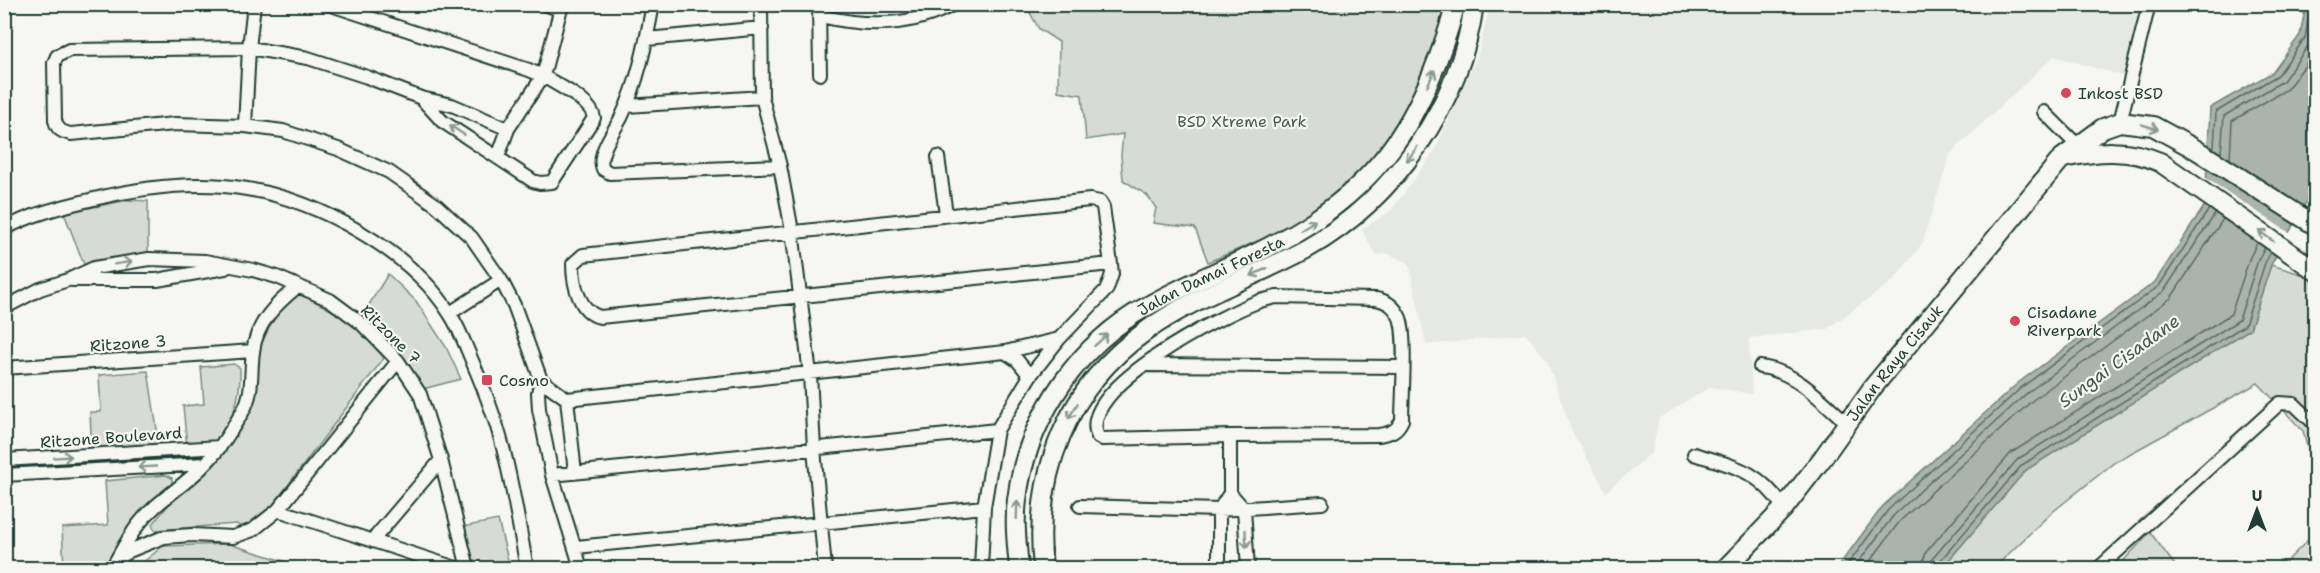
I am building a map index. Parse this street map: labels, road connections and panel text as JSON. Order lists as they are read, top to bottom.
{
  "streets": {
    "main road": ["Jalan Damai Foresta", "Jalan Raya Cisauk"],
    "street": ["Ritzone 7", "Ritzone 3", "Ritzone Boulevard"]
  },
  "water": ["Sungai Cisadane"],
  "parks": ["BSD Xtreme Park"],
  "places": {
    "other": ["Inkost BSD", "Cisadane Riverpark"],
    "transit": ["Cosmo"]
  },
  "north": "top"
}
